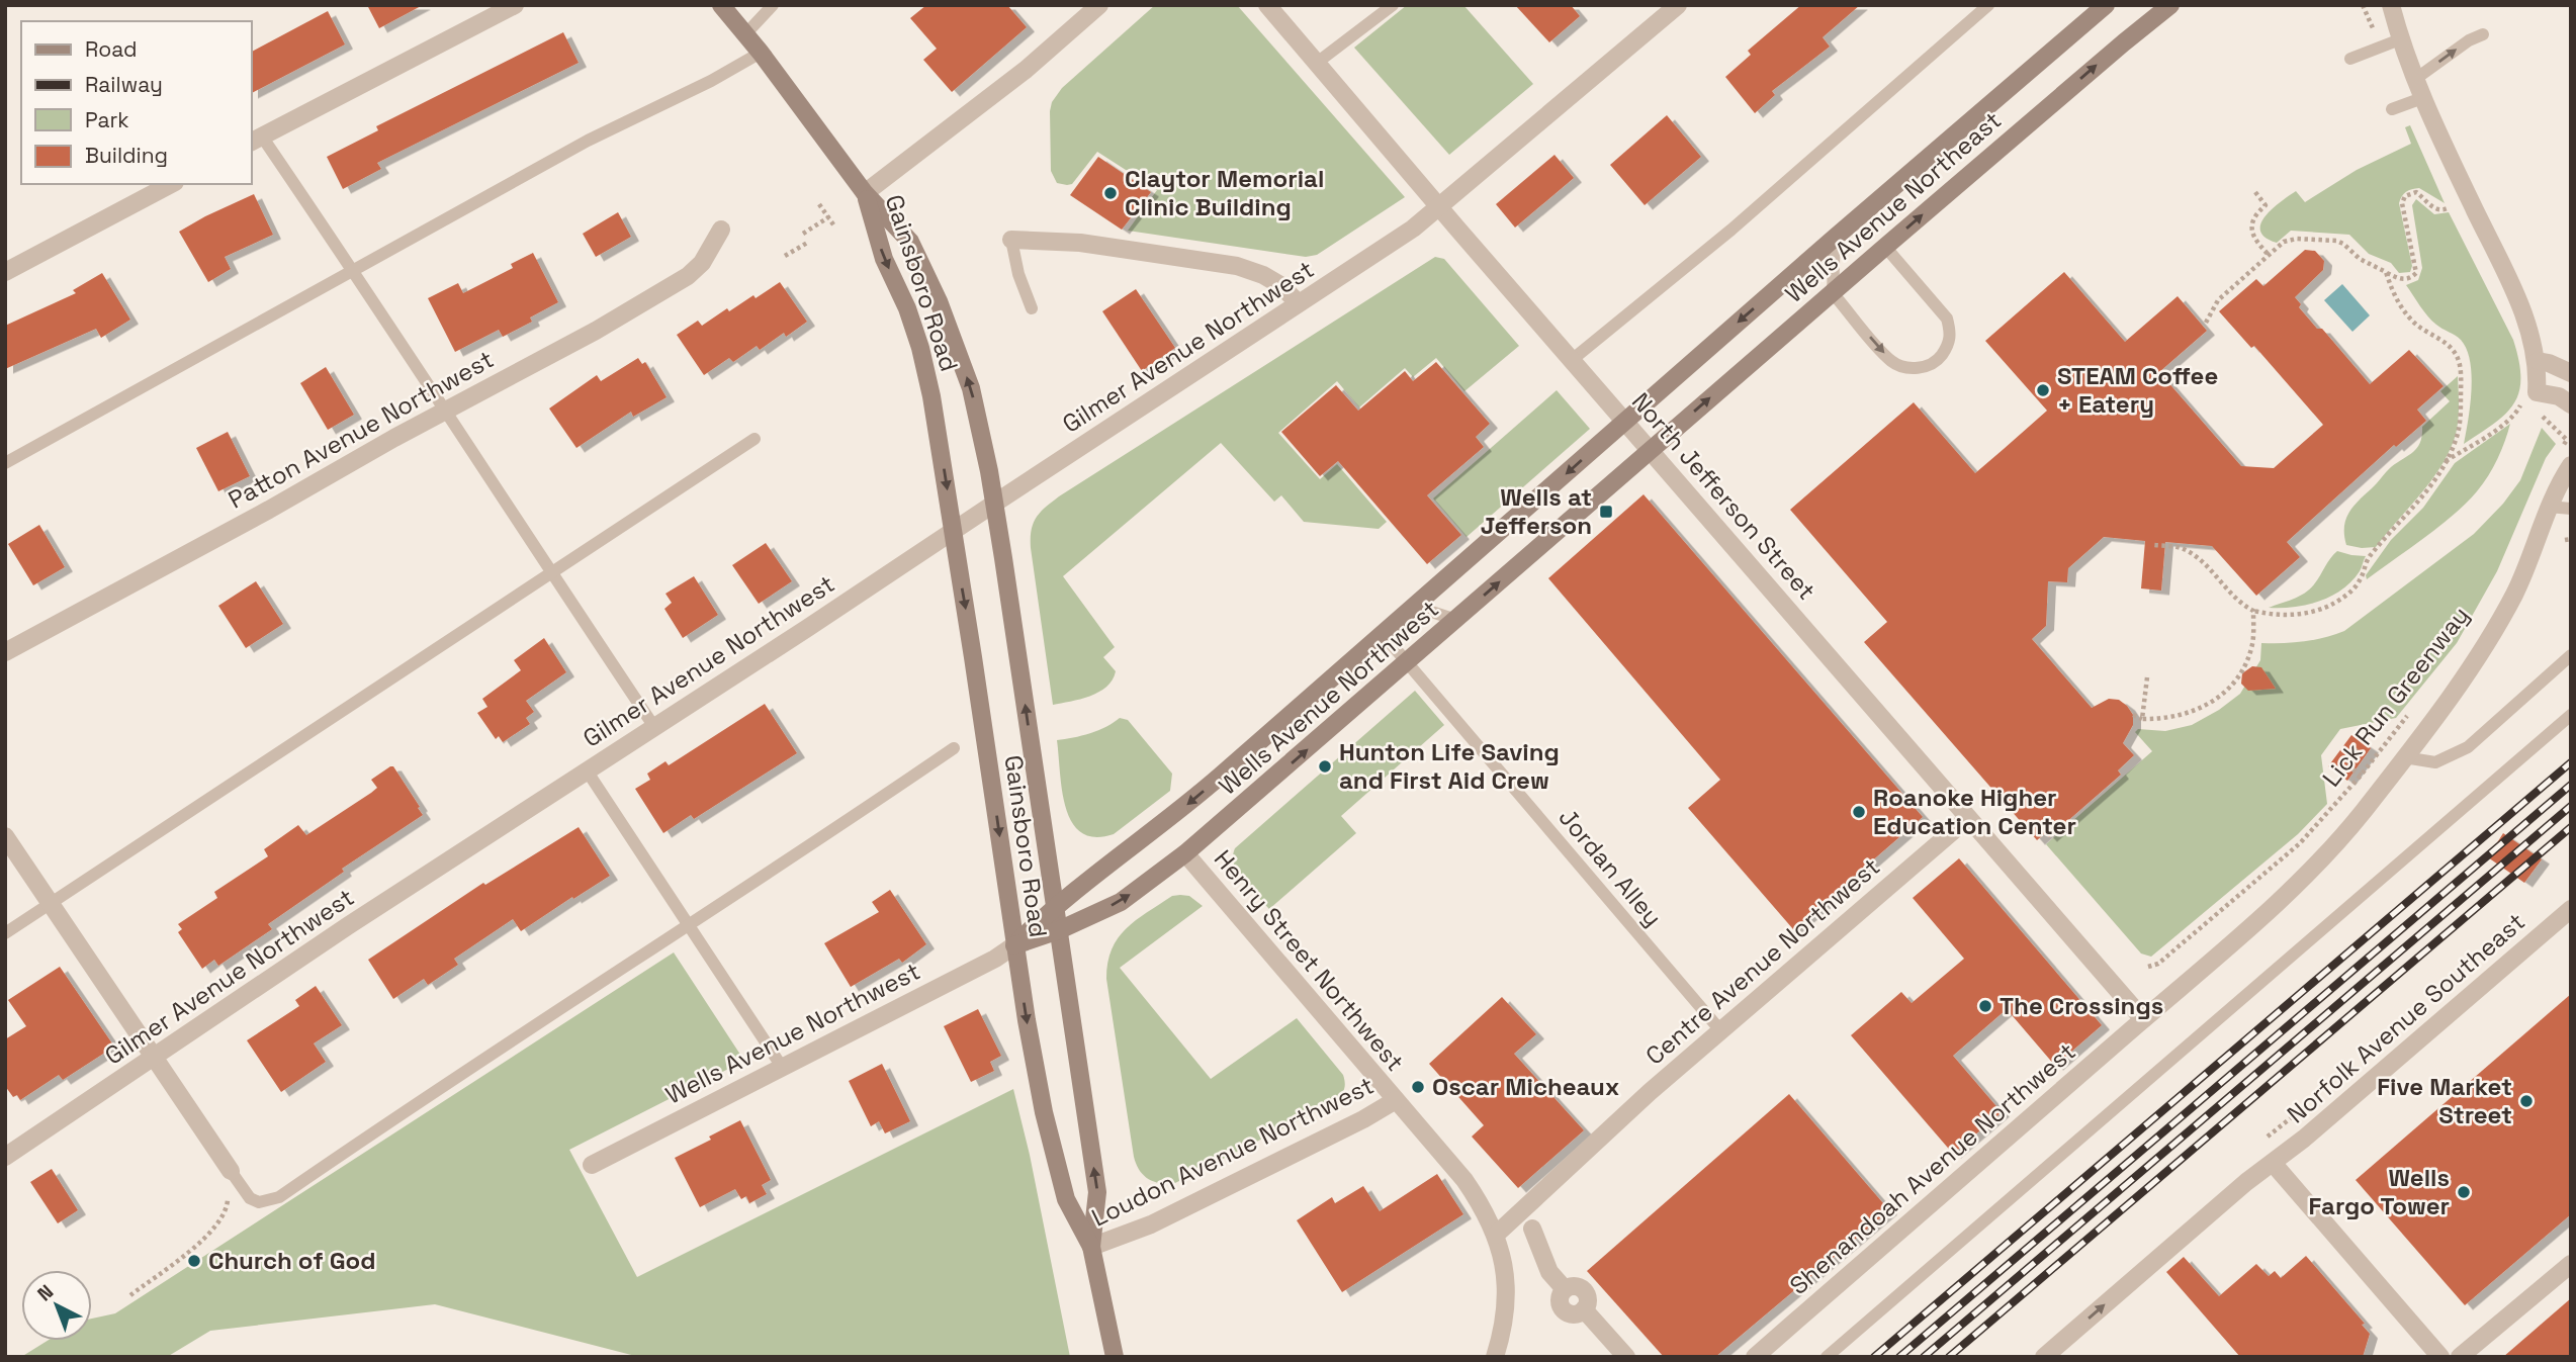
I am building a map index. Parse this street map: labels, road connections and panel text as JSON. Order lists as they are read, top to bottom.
{
  "streets": {
    "main road": ["Wells Avenue Northeast", "Gainsboro Road", "Wells Avenue Northwest"],
    "street": [
      "Gilmer Avenue Northwest",
      "Patton Avenue Northwest",
      "North Jefferson Street",
      "Henry Street Northwest",
      "Centre Avenue Northwest",
      "Norfolk Avenue Southeast",
      "Loudon Avenue Northwest",
      "Shenandoah Avenue Northwest"
    ],
    "lane": ["Jordan Alley"],
    "path": ["Lick Run Greenway"]
  },
  "crossings": [
    ["Wells Avenue Northeast", "North Jefferson Street"],
    ["Wells Avenue Northeast", "Wells Avenue Northwest"],
    ["Gainsboro Road", "Gilmer Avenue Northwest"],
    ["Gainsboro Road", "Wells Avenue Northwest"],
    ["Gainsboro Road", "Loudon Avenue Northwest"],
    ["Gilmer Avenue Northwest", "North Jefferson Street"],
    ["North Jefferson Street", "Wells Avenue Northwest"],
    ["North Jefferson Street", "Centre Avenue Northwest"],
    ["North Jefferson Street", "Shenandoah Avenue Northwest"],
    ["Wells Avenue Northwest", "Jordan Alley"],
    ["Wells Avenue Northwest", "Henry Street Northwest"],
    ["Jordan Alley", "Centre Avenue Northwest"],
    ["Henry Street Northwest", "Centre Avenue Northwest"],
    ["Henry Street Northwest", "Loudon Avenue Northwest"]
  ],
  "one_way": ["Norfolk Avenue Southeast"],
  "places": {
    "other": [
      "Claytor Memorial Clinic Building",
      "STEAM Coffee + Eatery",
      "Hunton Life Saving and First Aid Crew",
      "Roanoke Higher Education Center",
      "The Crossings",
      "Oscar Micheaux",
      "Five Market Street",
      "Wells Fargo Tower",
      "Church of God"
    ],
    "transit": ["Wells at Jefferson"]
  },
  "legend": [
    "Road",
    "Railway",
    "Park",
    "Building"
  ],
  "north": "top left"
}
